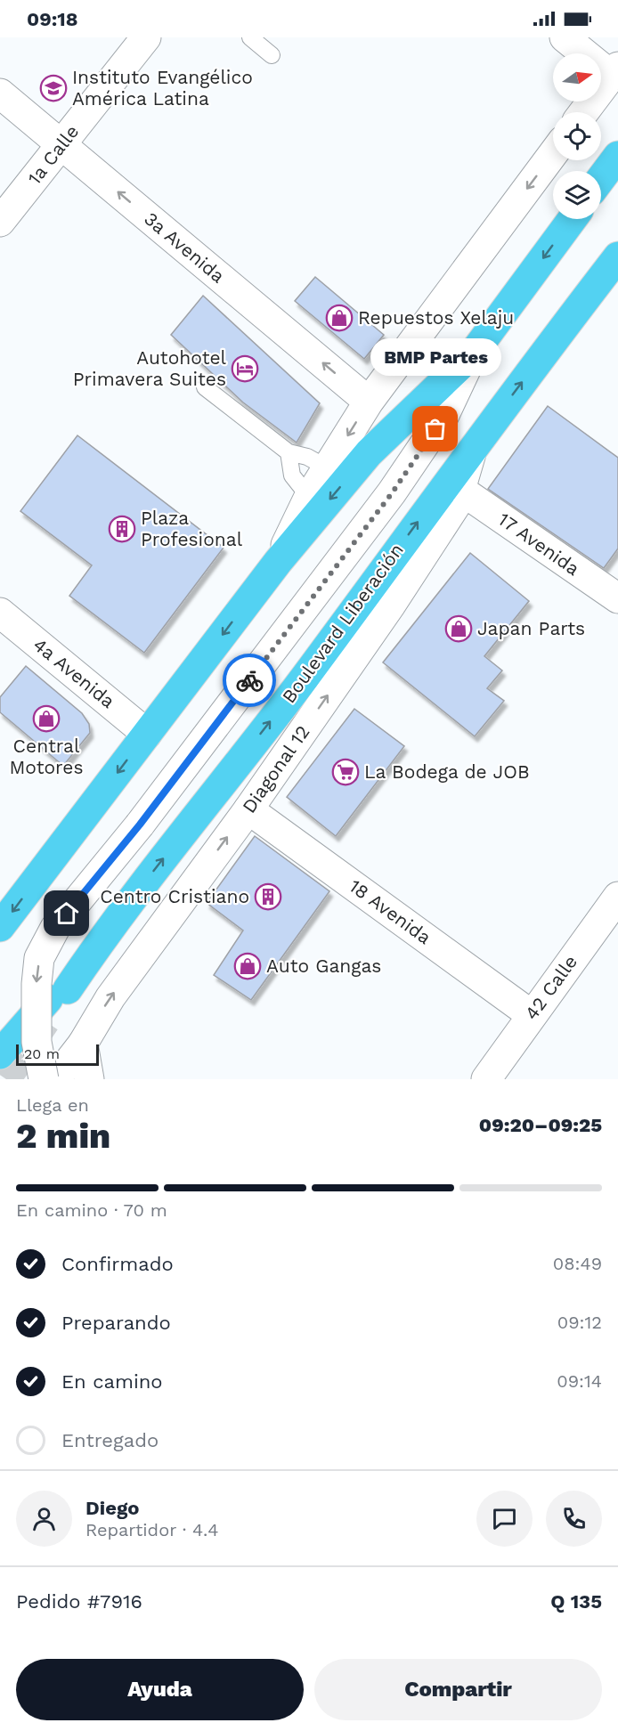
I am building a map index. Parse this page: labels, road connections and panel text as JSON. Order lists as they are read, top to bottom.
{
  "streets": {
    "highway": ["Boulevard Liberación"],
    "street": [
      "1a Calle",
      "3a Avenida",
      "17 Avenida",
      "4a Avenida",
      "Diagonal 12",
      "18 Avenida",
      "42 Calle"
    ]
  },
  "crossings": [
    ["1a Calle", "3a Avenida"],
    ["17 Avenida", "Diagonal 12"],
    ["Boulevard Liberación", "Diagonal 12"],
    ["Diagonal 12", "18 Avenida"],
    ["18 Avenida", "42 Calle"]
  ],
  "one_way": ["3a Avenida"],
  "places": {
    "school or university": ["Instituto Evangélico América Latina"],
    "shop": [
      "Repuestos Xelaju",
      "Japan Parts",
      "Central Motores",
      "Auto Gangas"
    ],
    "hotel": ["Autohotel Primavera Suites"],
    "other": ["BMP Partes"],
    "building": ["Plaza Profesional", "Centro Cristiano"],
    "supermarket": ["La Bodega de JOB"]
  },
  "scale_bar": "20 m",
  "north": "right",
  "page": {
    "status": "09:18",
    "bubble": "BMP Partes",
    "scale": "20 m",
    "heading": ["2 min", "Llega en", "09:20–09:25"],
    "panel": [
      "Diego",
      "Repartidor · 4.4",
      "Pedido #7916",
      "Q 135"
    ],
    "bar": "En camino · 70 m",
    "list": [
      ["Confirmado", "08:49"],
      ["Preparando", "09:12"],
      ["En camino", "09:14"],
      "Entregado"
    ],
    "buttons": ["Ayuda", "Compartir"]
  }
}
